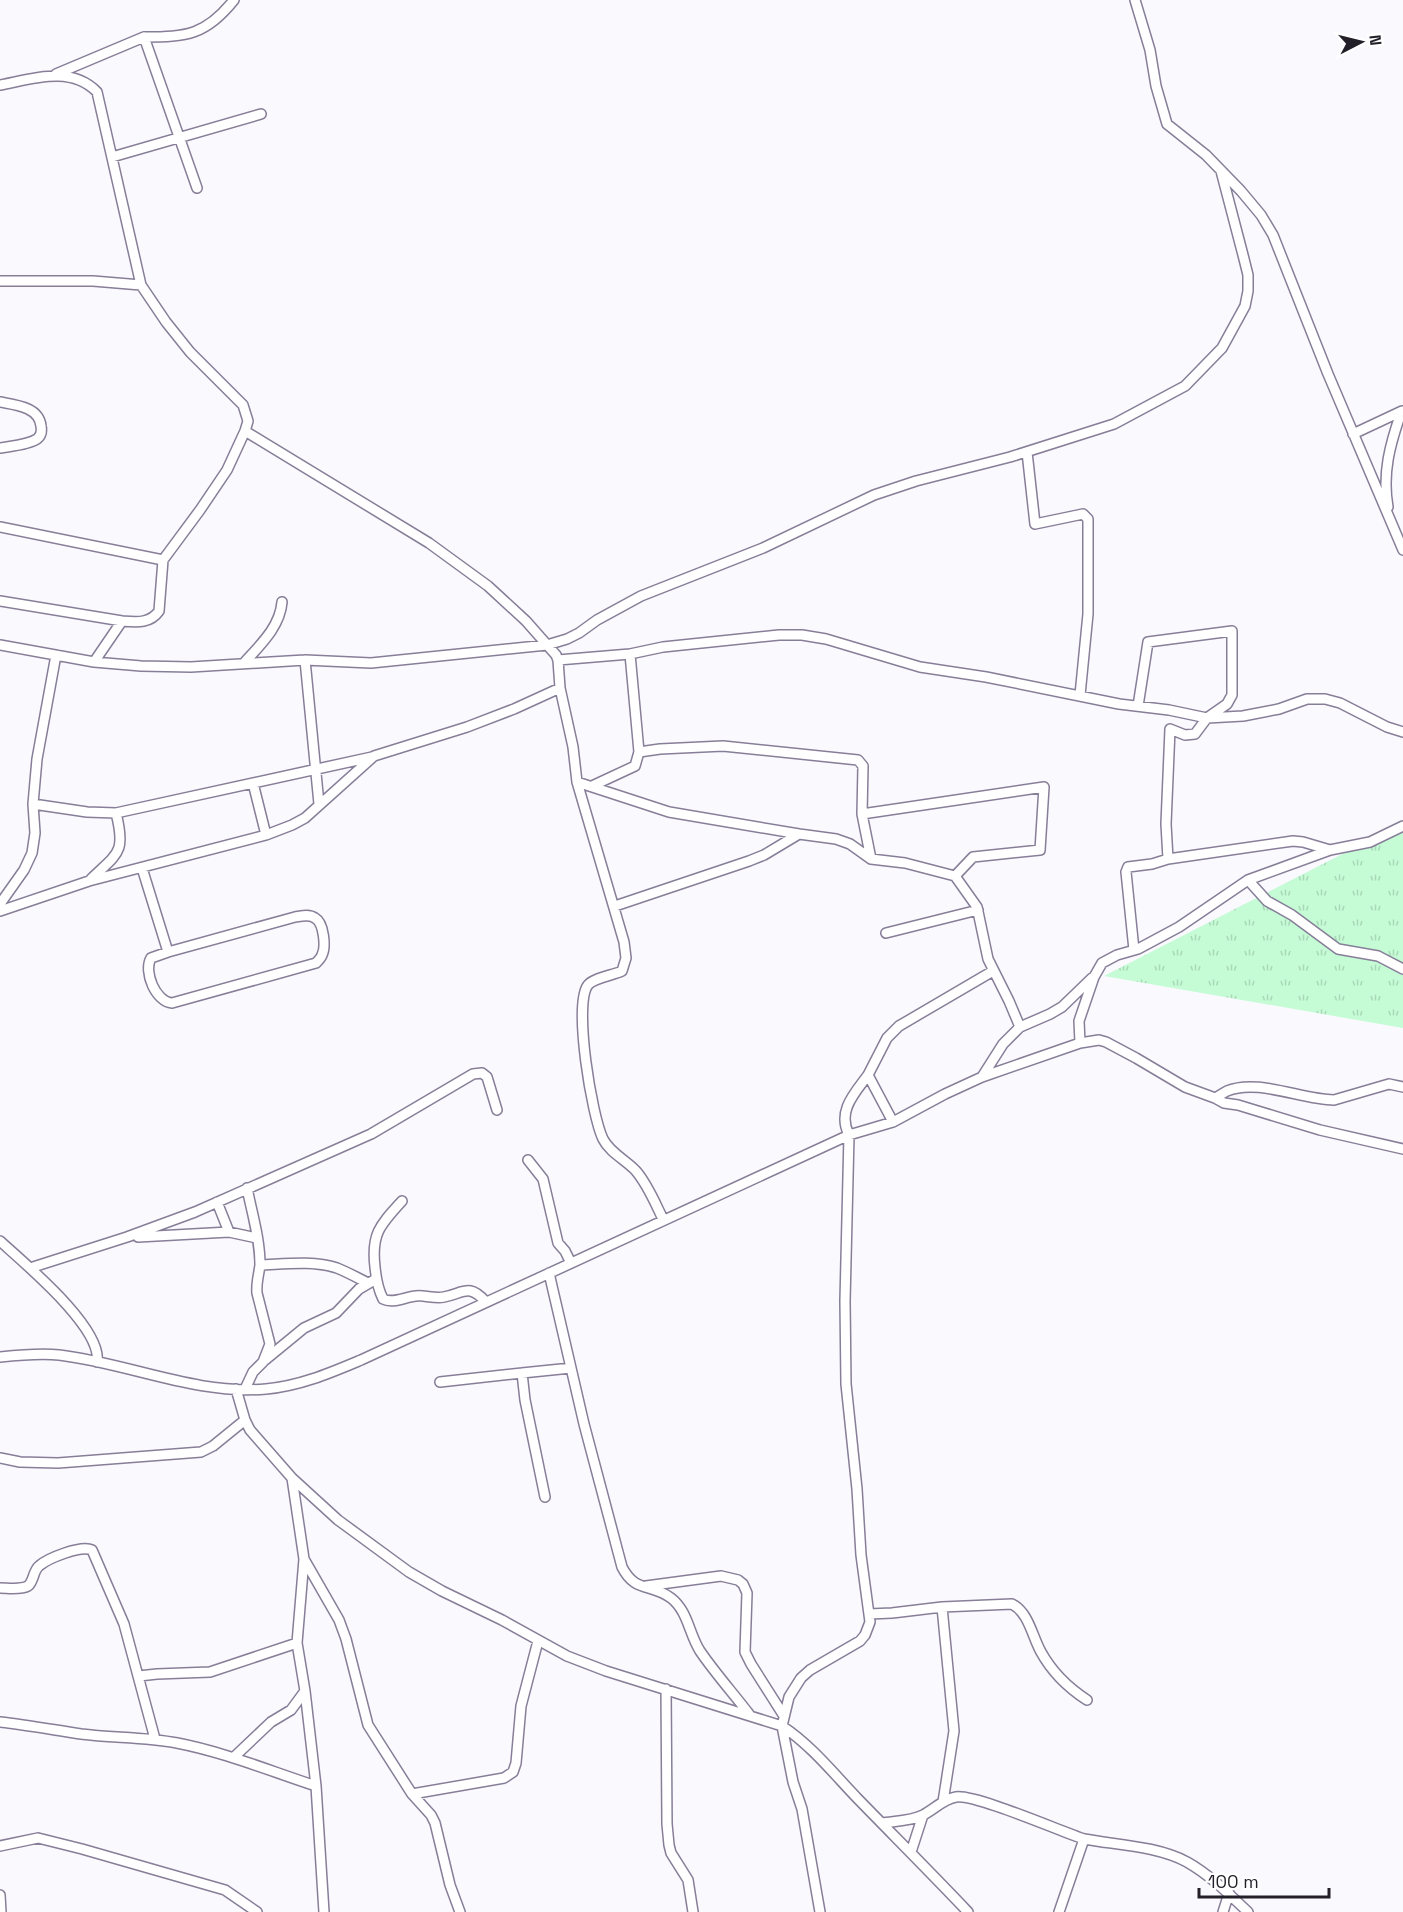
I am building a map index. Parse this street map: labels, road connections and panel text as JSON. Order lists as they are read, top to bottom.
{
  "scale_bar": "100 m",
  "north": "right"
}
